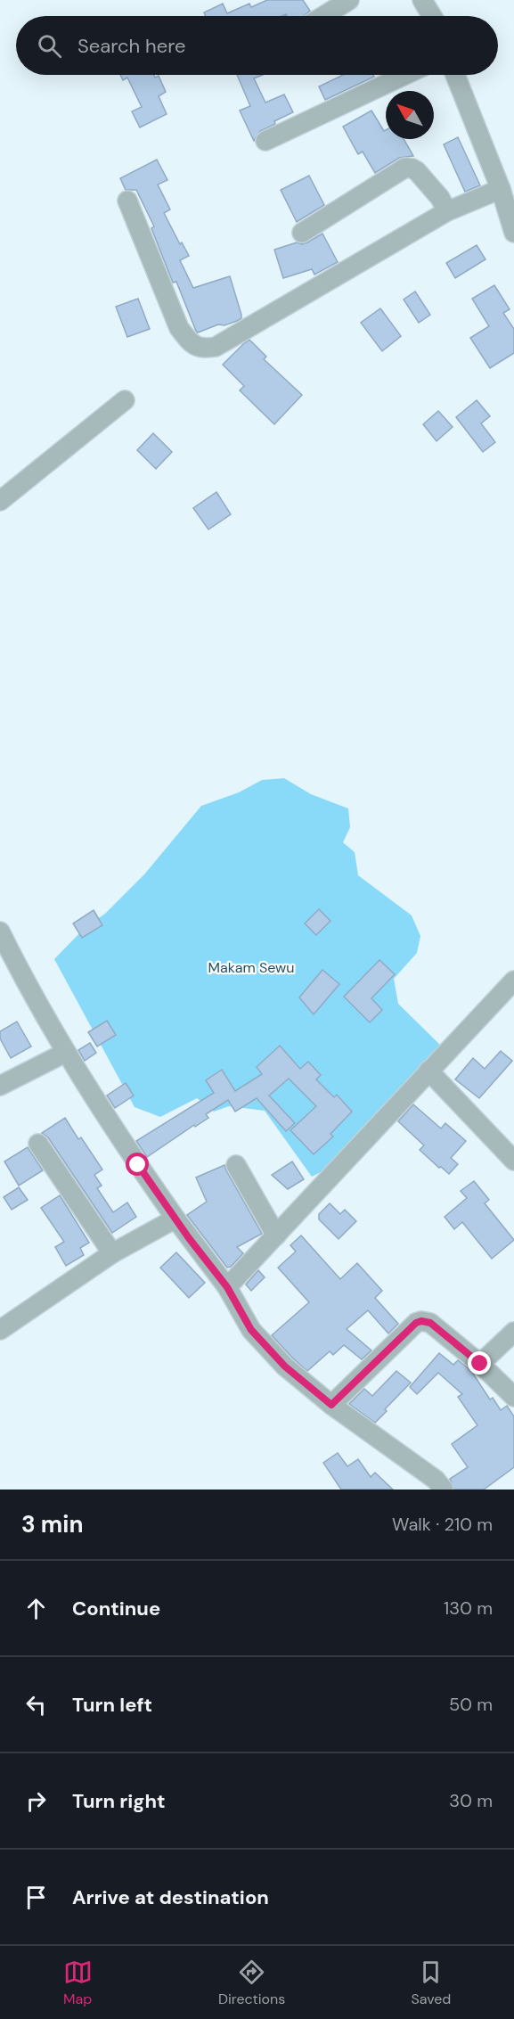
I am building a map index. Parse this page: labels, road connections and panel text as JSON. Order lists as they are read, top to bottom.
{
  "parks": ["Makam Sewu"],
  "north": "top left",
  "page": {
    "search": "Search here",
    "heading": ["3 min", "Walk · 210 m"],
    "list": [
      ["Continue", "130 m"],
      ["Turn left", "50 m"],
      ["Turn right", "30 m"],
      "Arrive at destination"
    ],
    "nav": ["Map", "Directions", "Saved"]
  }
}
